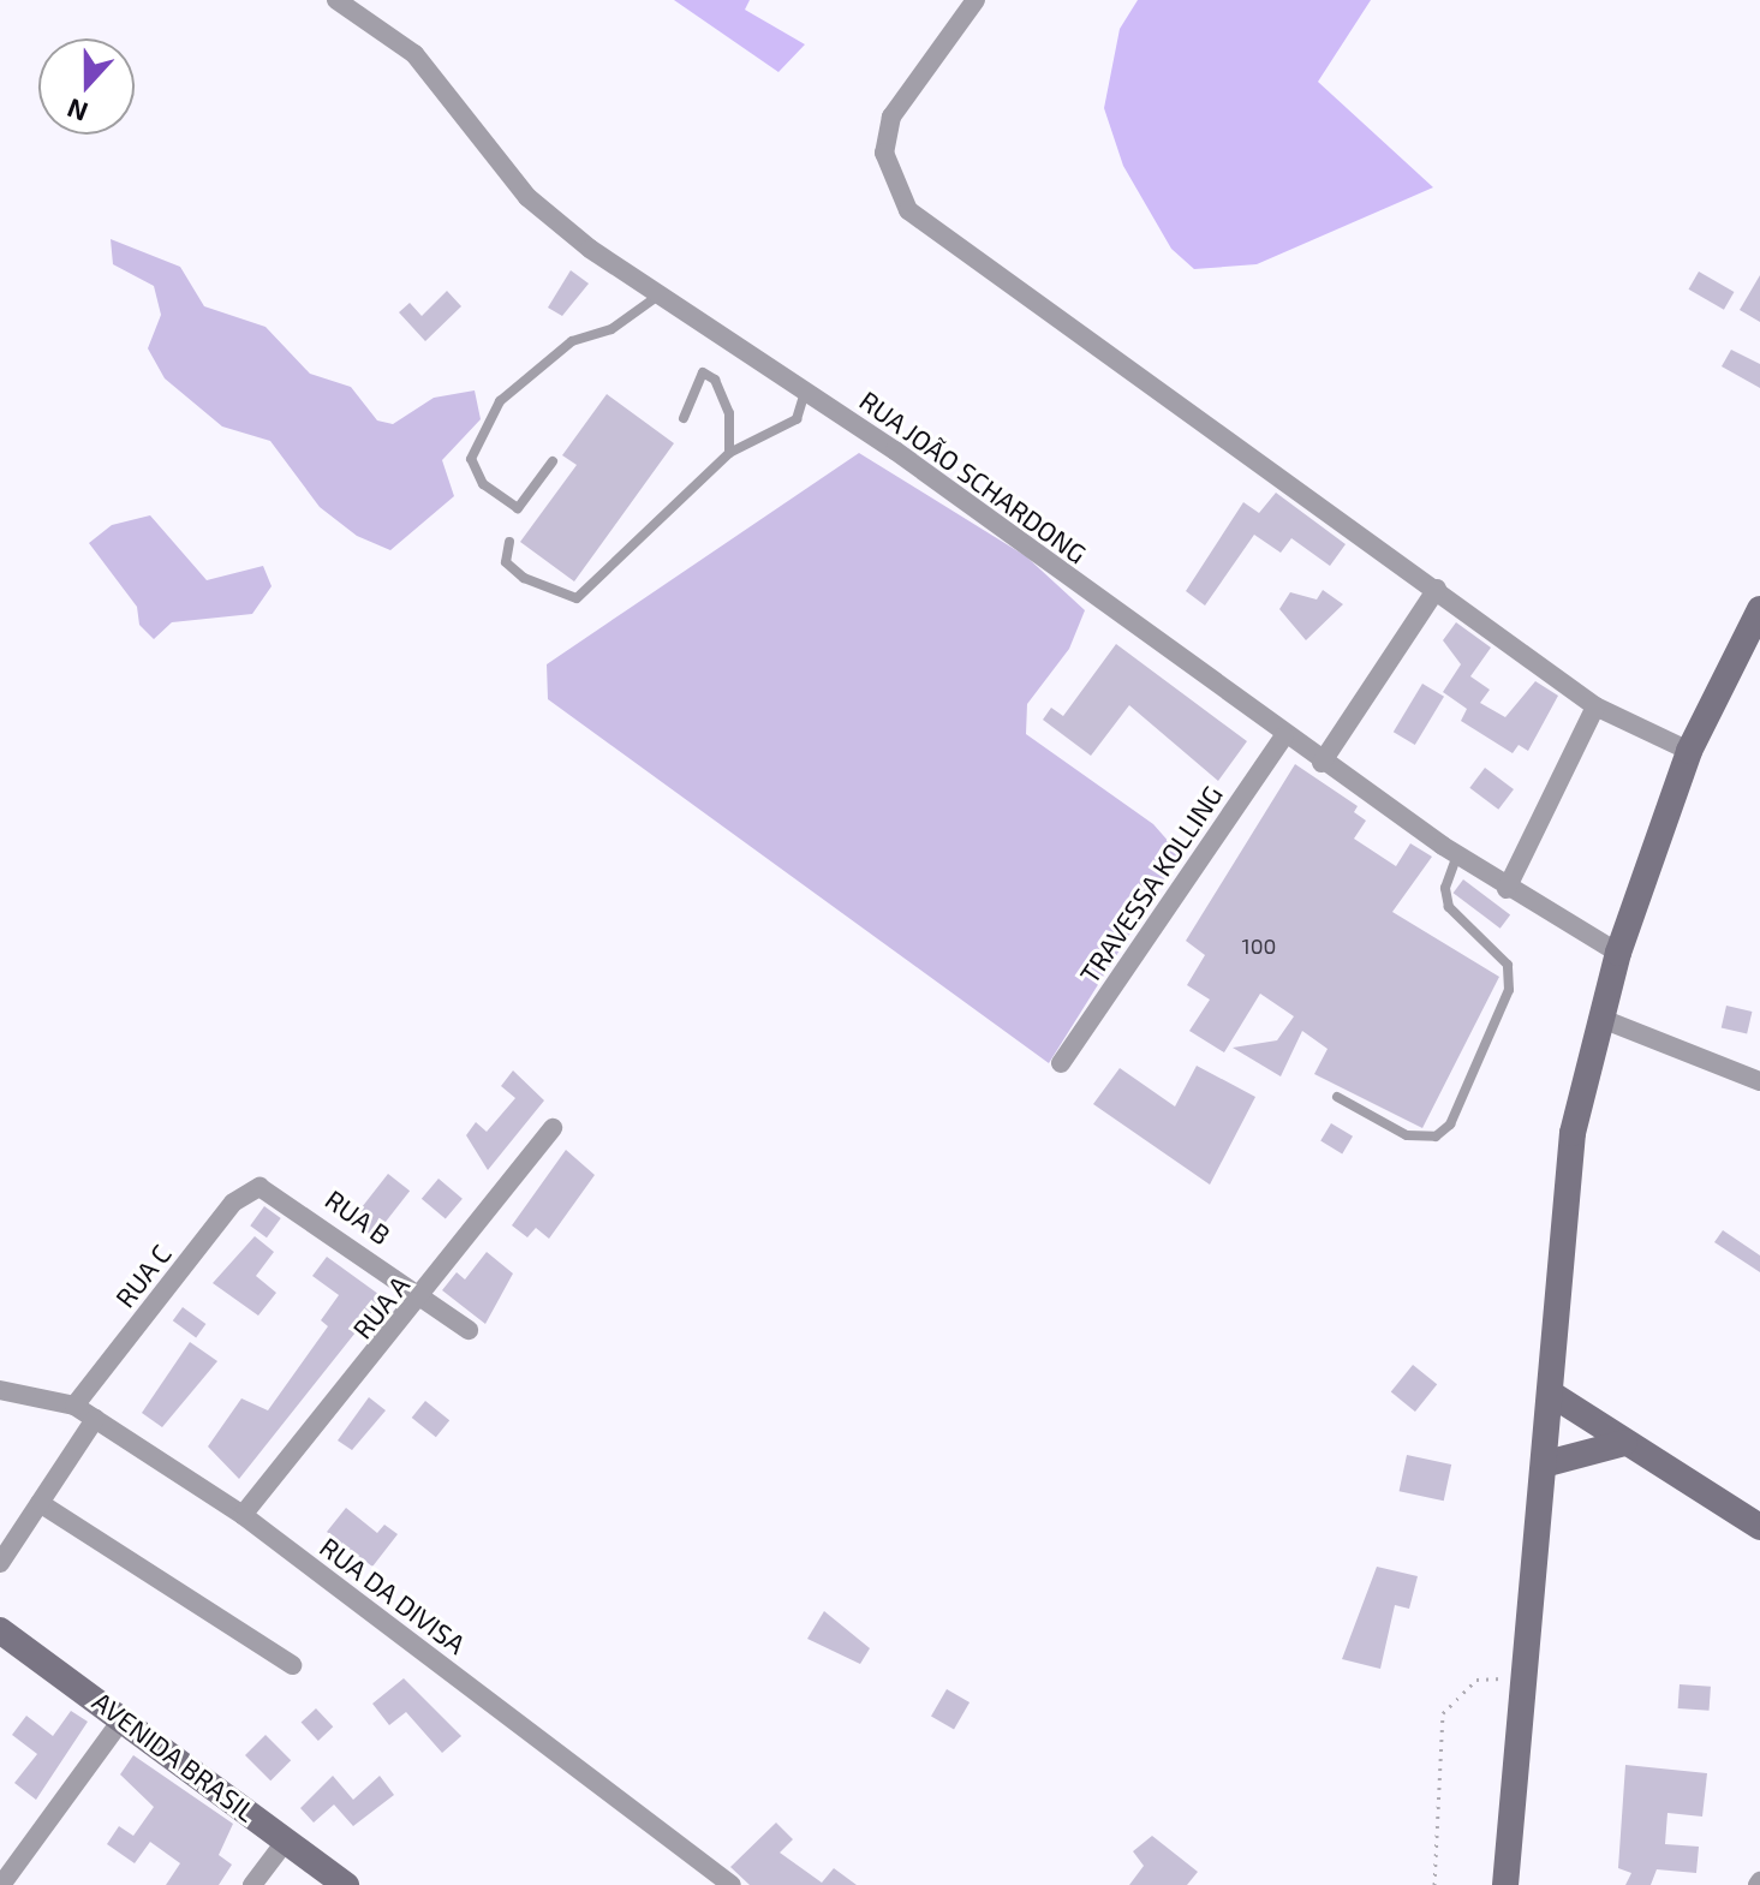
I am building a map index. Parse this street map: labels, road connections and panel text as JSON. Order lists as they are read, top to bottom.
{
  "streets": {
    "main road": ["AVENIDA BRASIL"],
    "street": [
      "RUA JOÃO SCHARDONG",
      "TRAVESSA KOLLING",
      "RUA B",
      "RUA C",
      "RUA A",
      "RUA DA DIVISA"
    ]
  },
  "crossings": [
    ["RUA JOÃO SCHARDONG", "TRAVESSA KOLLING"],
    ["RUA B", "RUA C"],
    ["RUA B", "RUA A"],
    ["RUA C", "RUA DA DIVISA"],
    ["RUA A", "RUA DA DIVISA"]
  ],
  "house_numbers": ["100"],
  "north": "bottom"
}
